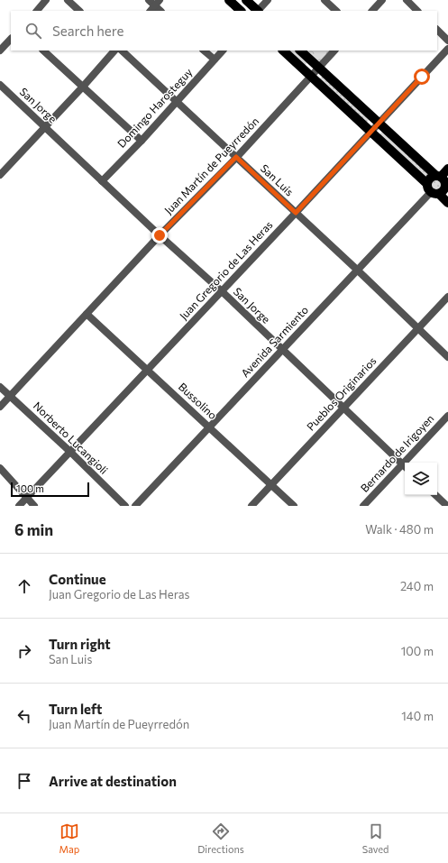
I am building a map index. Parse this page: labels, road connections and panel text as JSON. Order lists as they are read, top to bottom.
{
  "streets": {
    "street": [
      "San Jorge",
      "Domingo Harosteguy",
      "Juan Martín de Pueyrredón",
      "San Luis",
      "Juan Gregorio de Las Heras",
      "Avenida Sarmiento",
      "Pueblos Originarios",
      "Bussolino",
      "Norberto Lucangioli",
      "Bernardo de Irigoyen"
    ]
  },
  "crossings": [
    ["San Jorge", "Domingo Harosteguy"],
    ["San Jorge", "Juan Martín de Pueyrredón"],
    ["San Jorge", "Juan Gregorio de Las Heras"],
    ["San Jorge", "Avenida Sarmiento"],
    ["San Jorge", "Pueblos Originarios"],
    ["San Jorge", "Bernardo de Irigoyen"],
    ["Domingo Harosteguy", "San Luis"],
    ["Juan Martín de Pueyrredón", "San Luis"],
    ["Juan Martín de Pueyrredón", "Bussolino"],
    ["Juan Martín de Pueyrredón", "Norberto Lucangioli"],
    ["San Luis", "Juan Gregorio de Las Heras"],
    ["San Luis", "Avenida Sarmiento"],
    ["San Luis", "Pueblos Originarios"],
    ["Juan Gregorio de Las Heras", "Bussolino"],
    ["Juan Gregorio de Las Heras", "Norberto Lucangioli"],
    ["Avenida Sarmiento", "Bussolino"],
    ["Pueblos Originarios", "Bussolino"]
  ],
  "scale_bar": "100 m",
  "page": {
    "search": "Search here",
    "scale": "100 m",
    "heading": ["6 min", "Walk · 480 m"],
    "list": [
      ["Continue", "Juan Gregorio de Las Heras", "240 m"],
      ["Turn right", "San Luis", "100 m"],
      ["Turn left", "Juan Martín de Pueyrredón", "140 m"],
      "Arrive at destination"
    ],
    "nav": ["Map", "Directions", "Saved"]
  }
}
